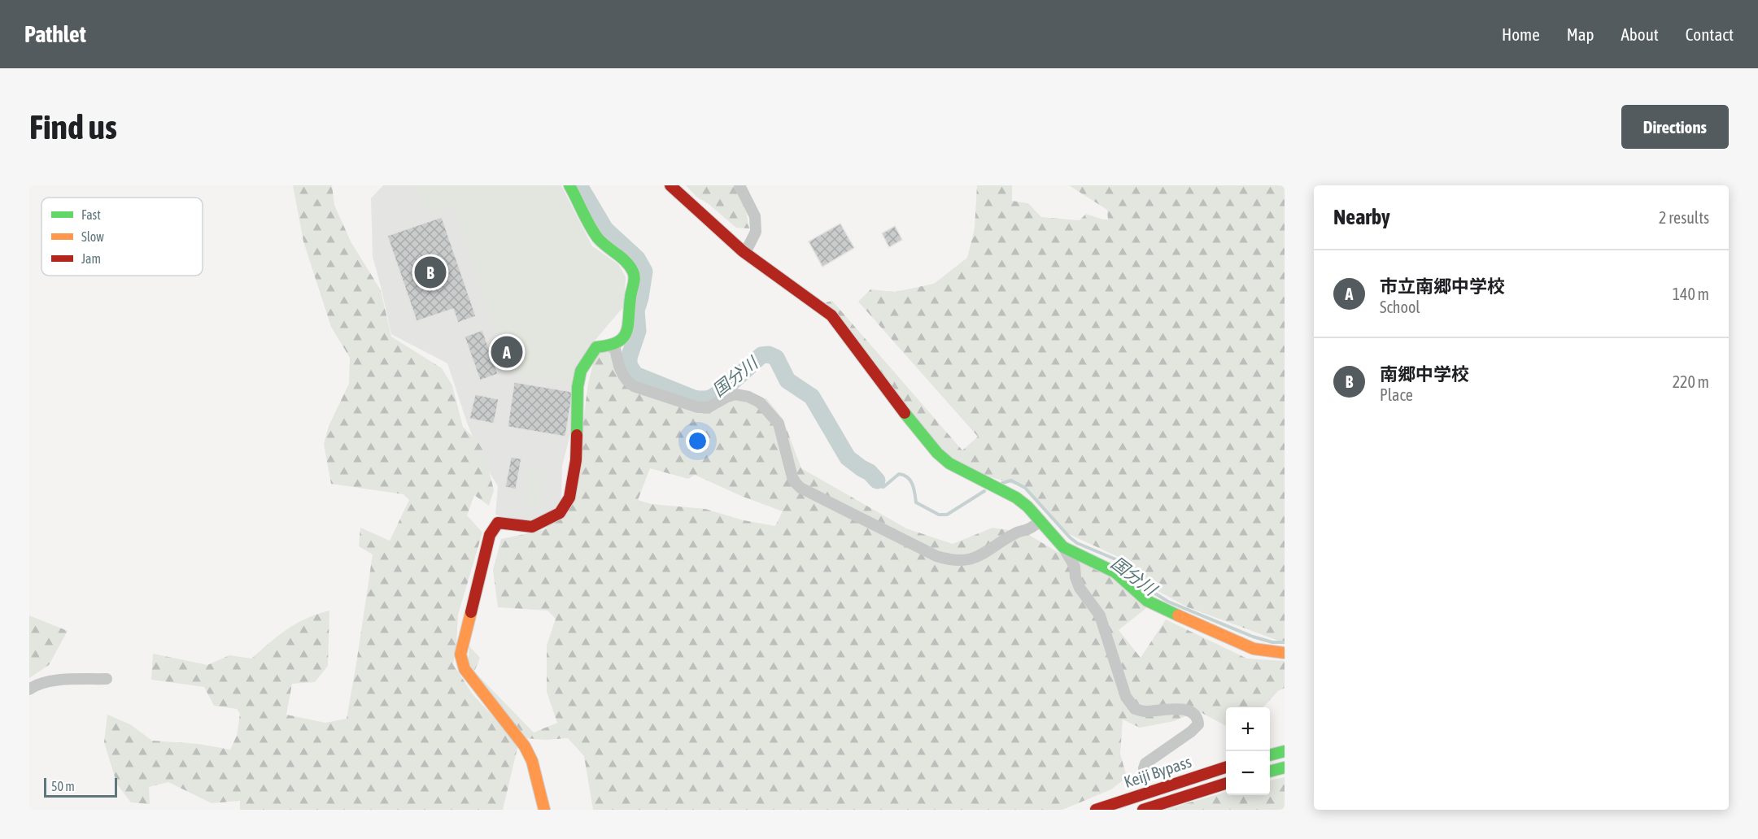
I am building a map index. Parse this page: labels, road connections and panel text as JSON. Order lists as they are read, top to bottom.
{
  "streets": {
    "main road": ["Keiji Bypass"]
  },
  "water": ["国分川"],
  "legend": ["Fast", "Slow", "Jam"],
  "scale_bar": "50 m",
  "page": {
    "header": "Pathlet",
    "nav": [
      "Home",
      "Map",
      "About",
      "Contact"
    ],
    "buttons": "Directions",
    "title": "Find us",
    "heading": ["Nearby", "2 results"],
    "list": [
      {
        "mark": "A",
        "name": "市立南郷中学校",
        "note": "School",
        "value": "140 m"
      },
      {
        "mark": "B",
        "name": "南郷中学校",
        "note": "Place",
        "value": "220 m"
      }
    ],
    "pins": ["B", "A"],
    "map_buttons": ["+", "−"],
    "scale": "50 m"
  }
}
